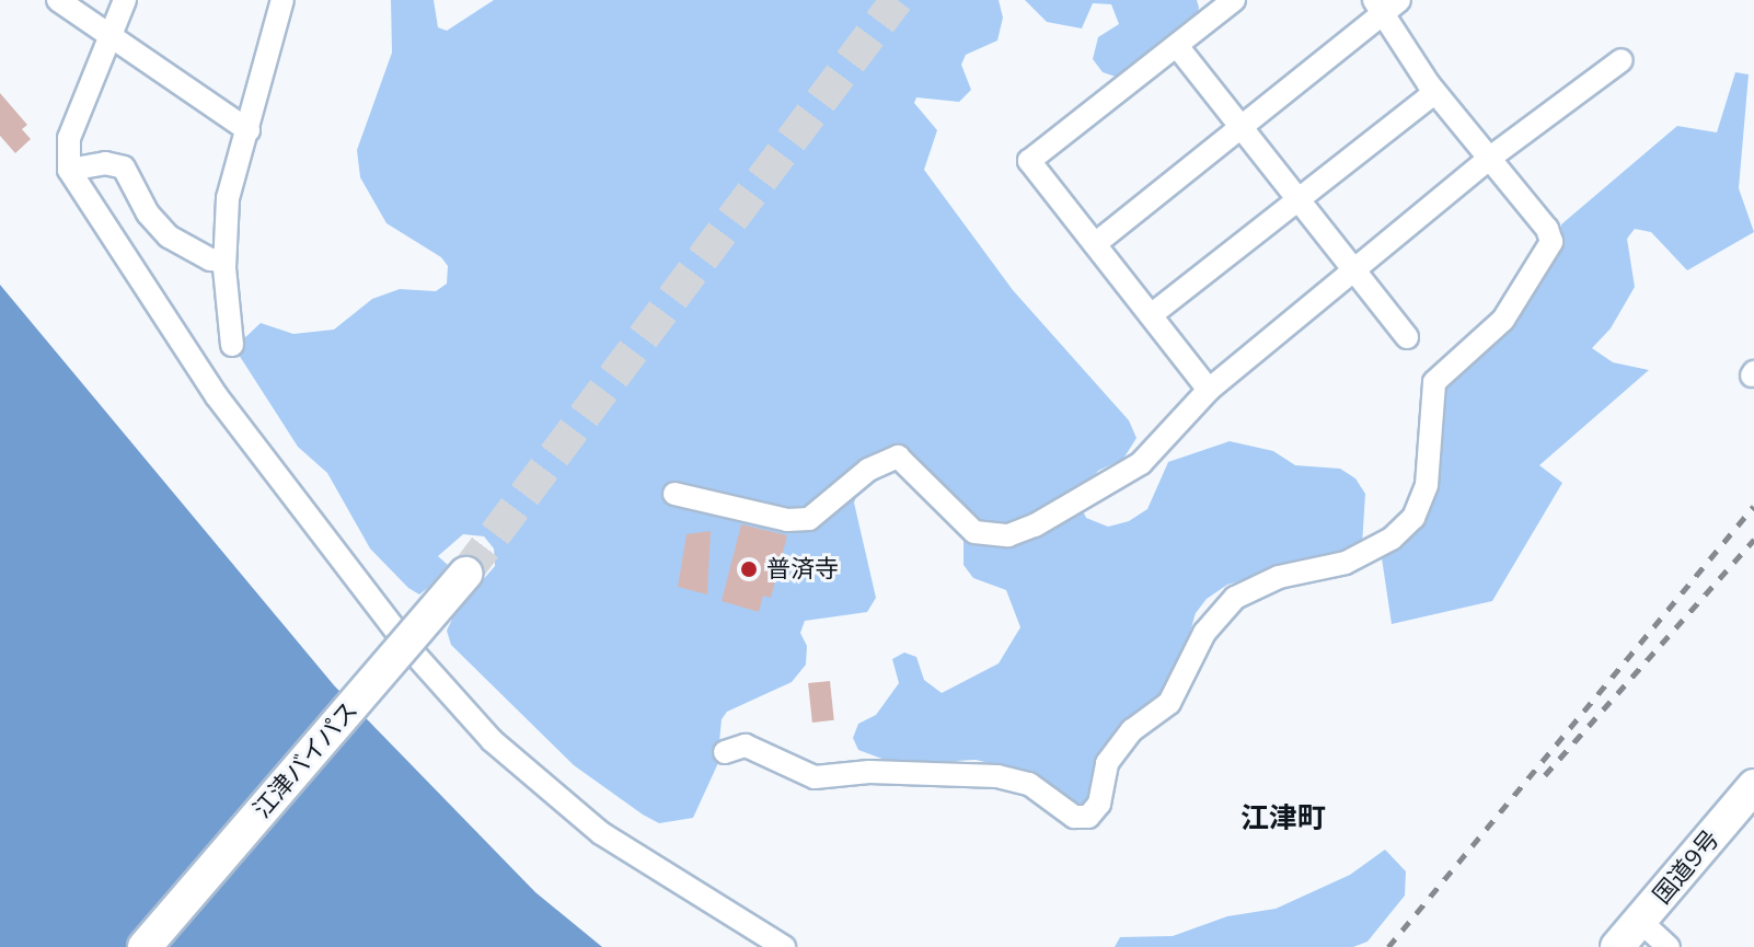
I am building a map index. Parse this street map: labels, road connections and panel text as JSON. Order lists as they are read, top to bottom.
{
  "streets": {
    "highway": ["江津バイパス", "国道9号"]
  },
  "districts": ["江津町"],
  "places": ["普済寺"]
}
